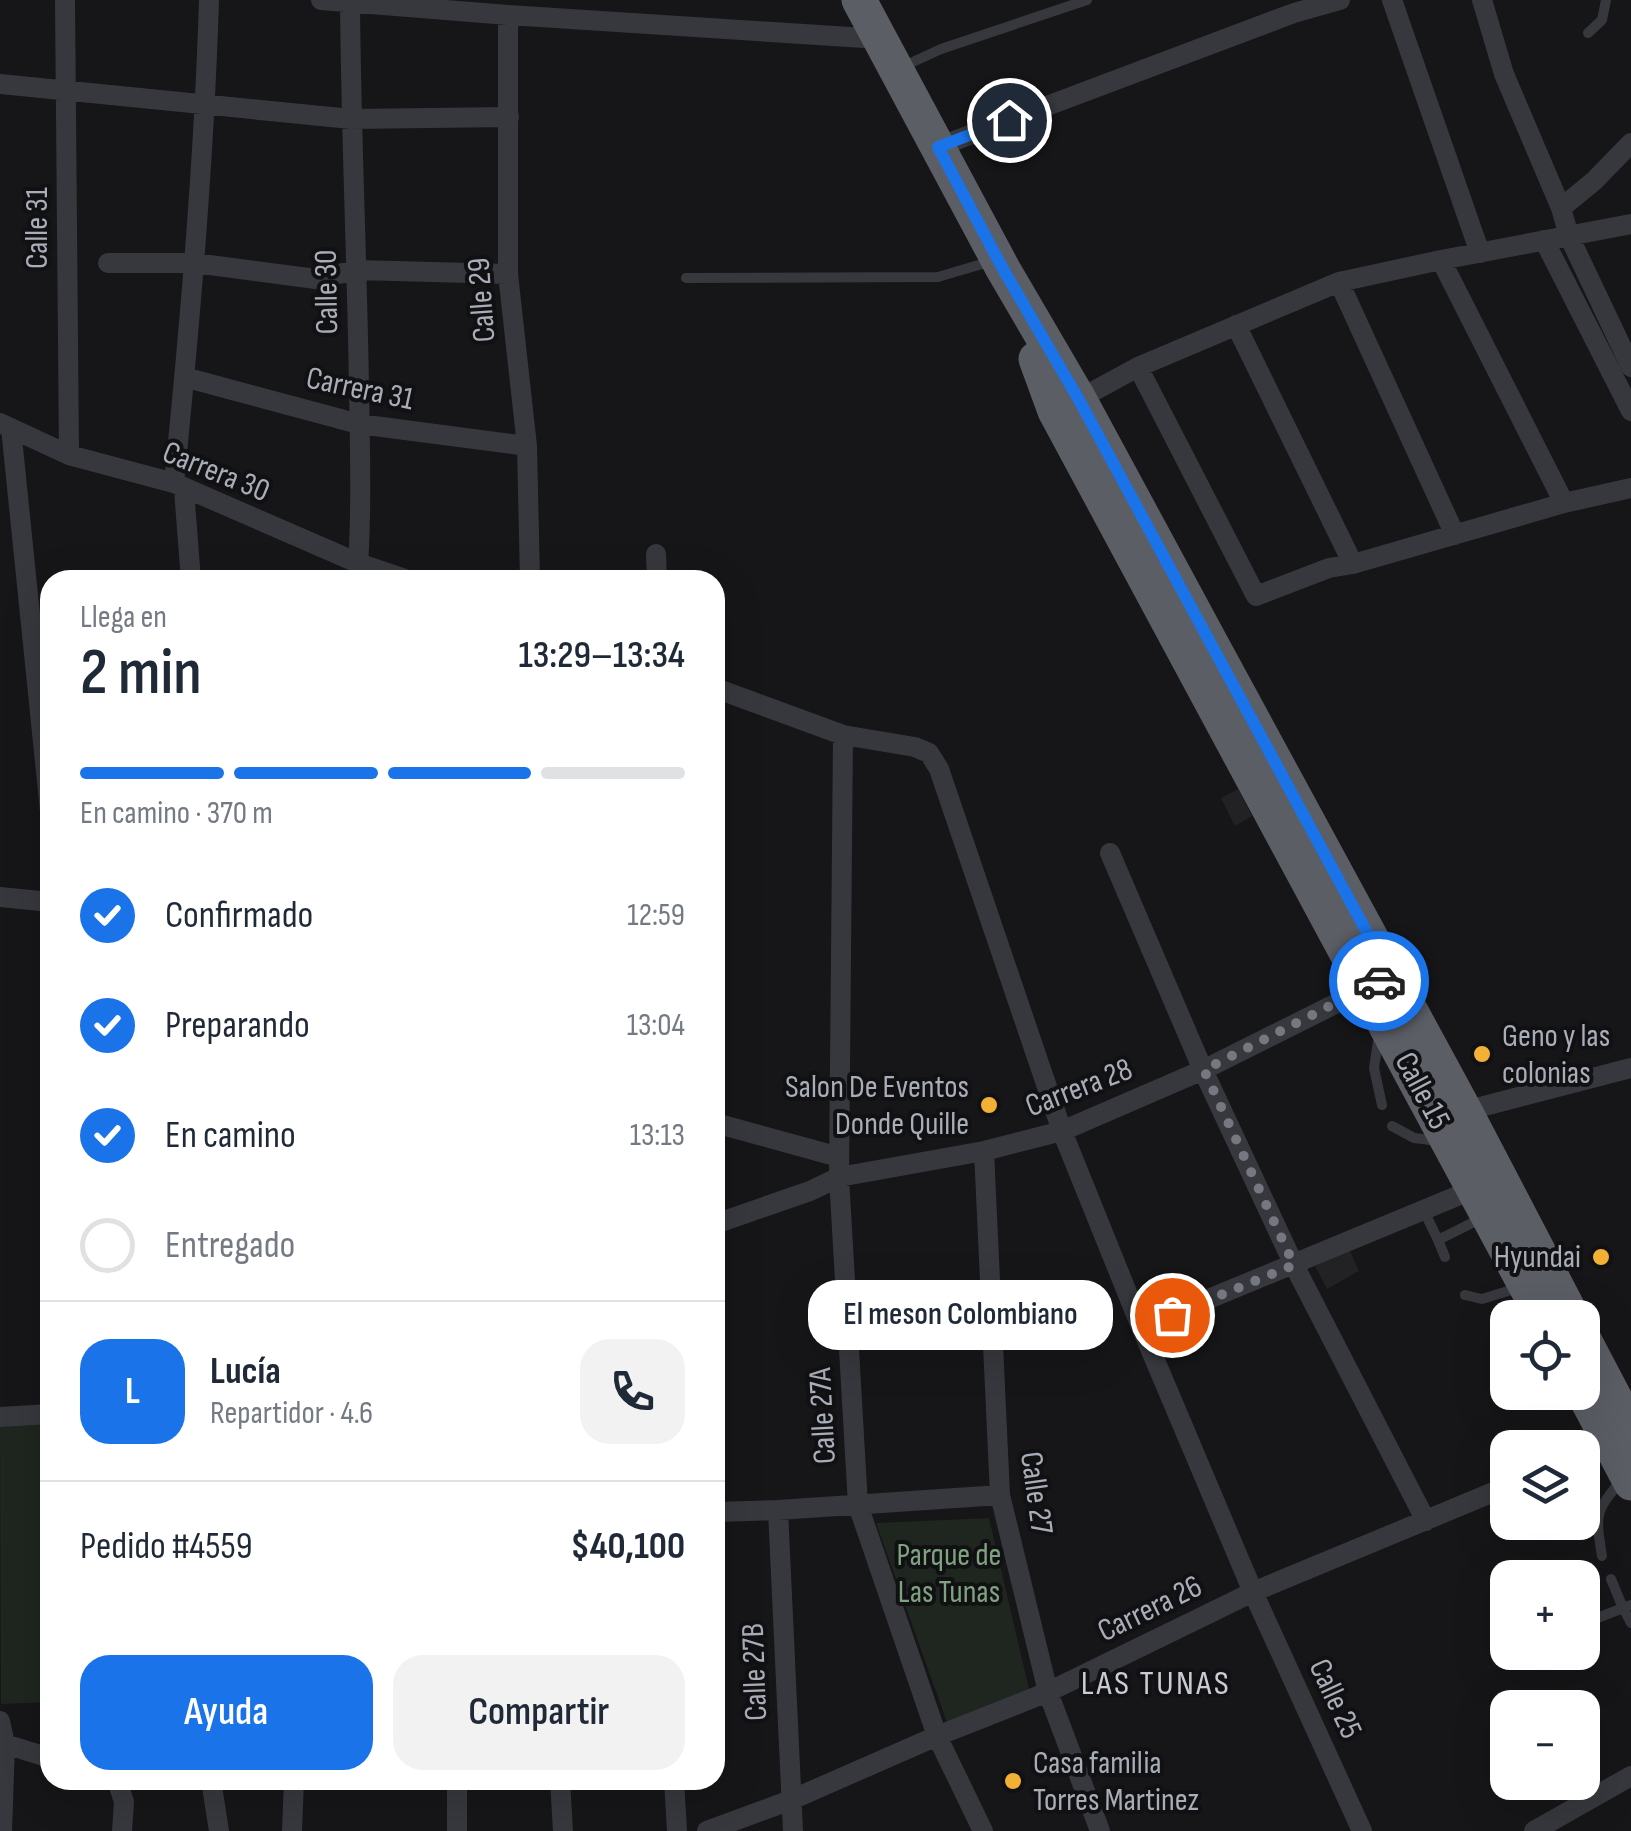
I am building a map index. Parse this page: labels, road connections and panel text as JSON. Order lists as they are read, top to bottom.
{
  "streets": {
    "highway": ["Calle 15"],
    "street": [
      "Calle 31",
      "Calle 30",
      "Calle 29",
      "Carrera 31",
      "Carrera 30",
      "Carrera 28",
      "Calle 27A",
      "Calle 27",
      "Carrera 26",
      "Calle 27B",
      "Calle 25"
    ]
  },
  "crossings": [
    ["Calle 31", "Carrera 30"],
    ["Calle 30", "Carrera 31"],
    ["Calle 29", "Carrera 31"],
    ["Carrera 28", "Calle 15"],
    ["Carrera 28", "Calle 27A"],
    ["Carrera 28", "Calle 27"],
    ["Carrera 28", "Calle 25"],
    ["Calle 27A", "Carrera 26"],
    ["Calle 27A", "Calle 25"],
    ["Calle 27", "Carrera 26"],
    ["Carrera 26", "Calle 27B"],
    ["Carrera 26", "Calle 25"]
  ],
  "districts": ["LAS TUNAS"],
  "parks": ["Parque de Las Tunas"],
  "places": [
    "Geno y las colonias",
    "Salon De Eventos Donde Quille",
    "Hyundai",
    "El meson Colombiano",
    "Casa familia Torres Martinez"
  ],
  "page": {
    "heading": ["2 min", "Llega en", "13:29–13:34"],
    "panel": [
      "Lucía",
      "Repartidor · 4.6",
      "Pedido #4559",
      "$40,100"
    ],
    "bar": "En camino · 370 m",
    "list": [
      ["Confirmado", "12:59"],
      ["Preparando", "13:04"],
      ["En camino", "13:13"],
      "Entregado"
    ],
    "bubble": "El meson Colombiano",
    "map_buttons": ["+", "−"],
    "round": "L",
    "buttons": ["Ayuda", "Compartir"]
  }
}
